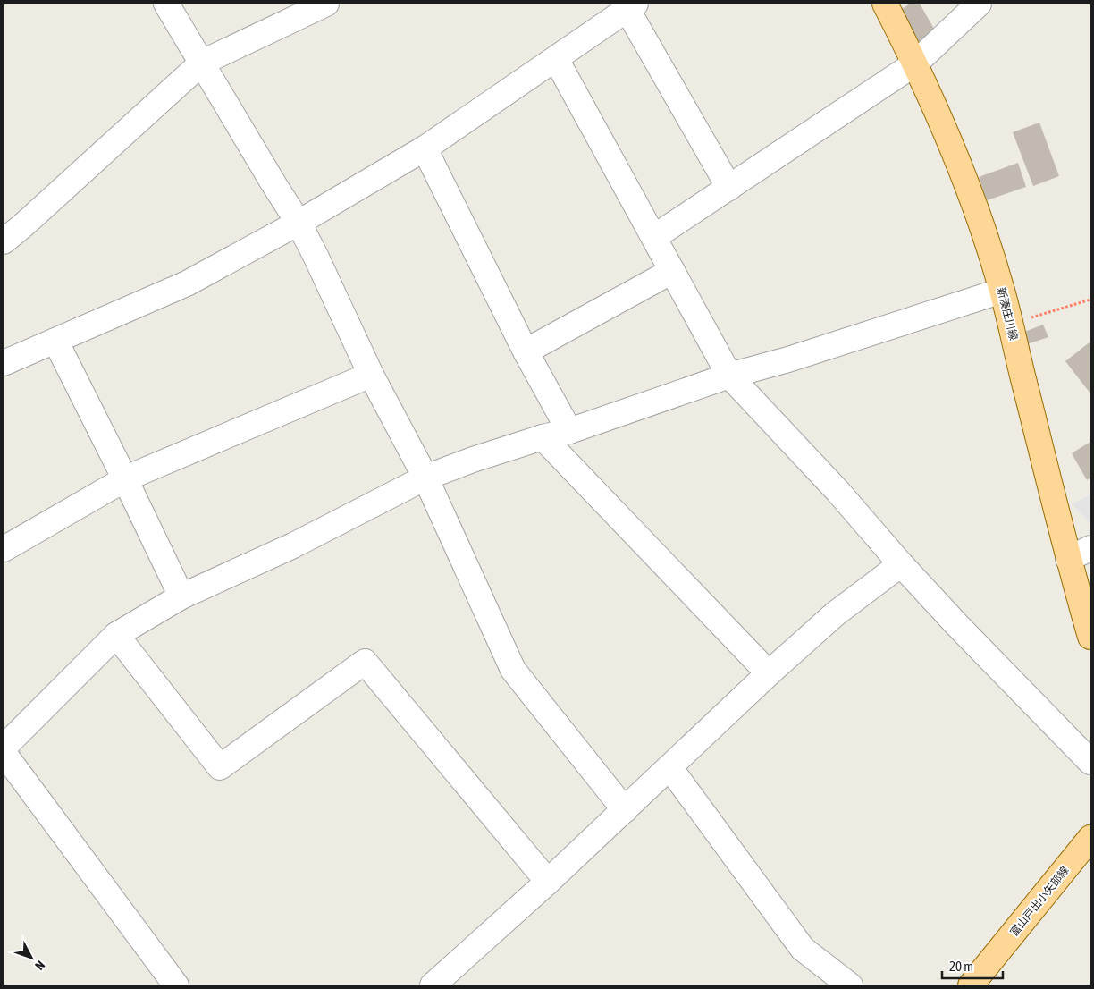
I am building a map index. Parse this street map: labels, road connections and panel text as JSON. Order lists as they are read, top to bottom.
{
  "streets": {
    "main road": ["新湊庄川線", "富山戸出小矢部線"]
  },
  "scale_bar": "20 m",
  "north": "bottom right"
}
